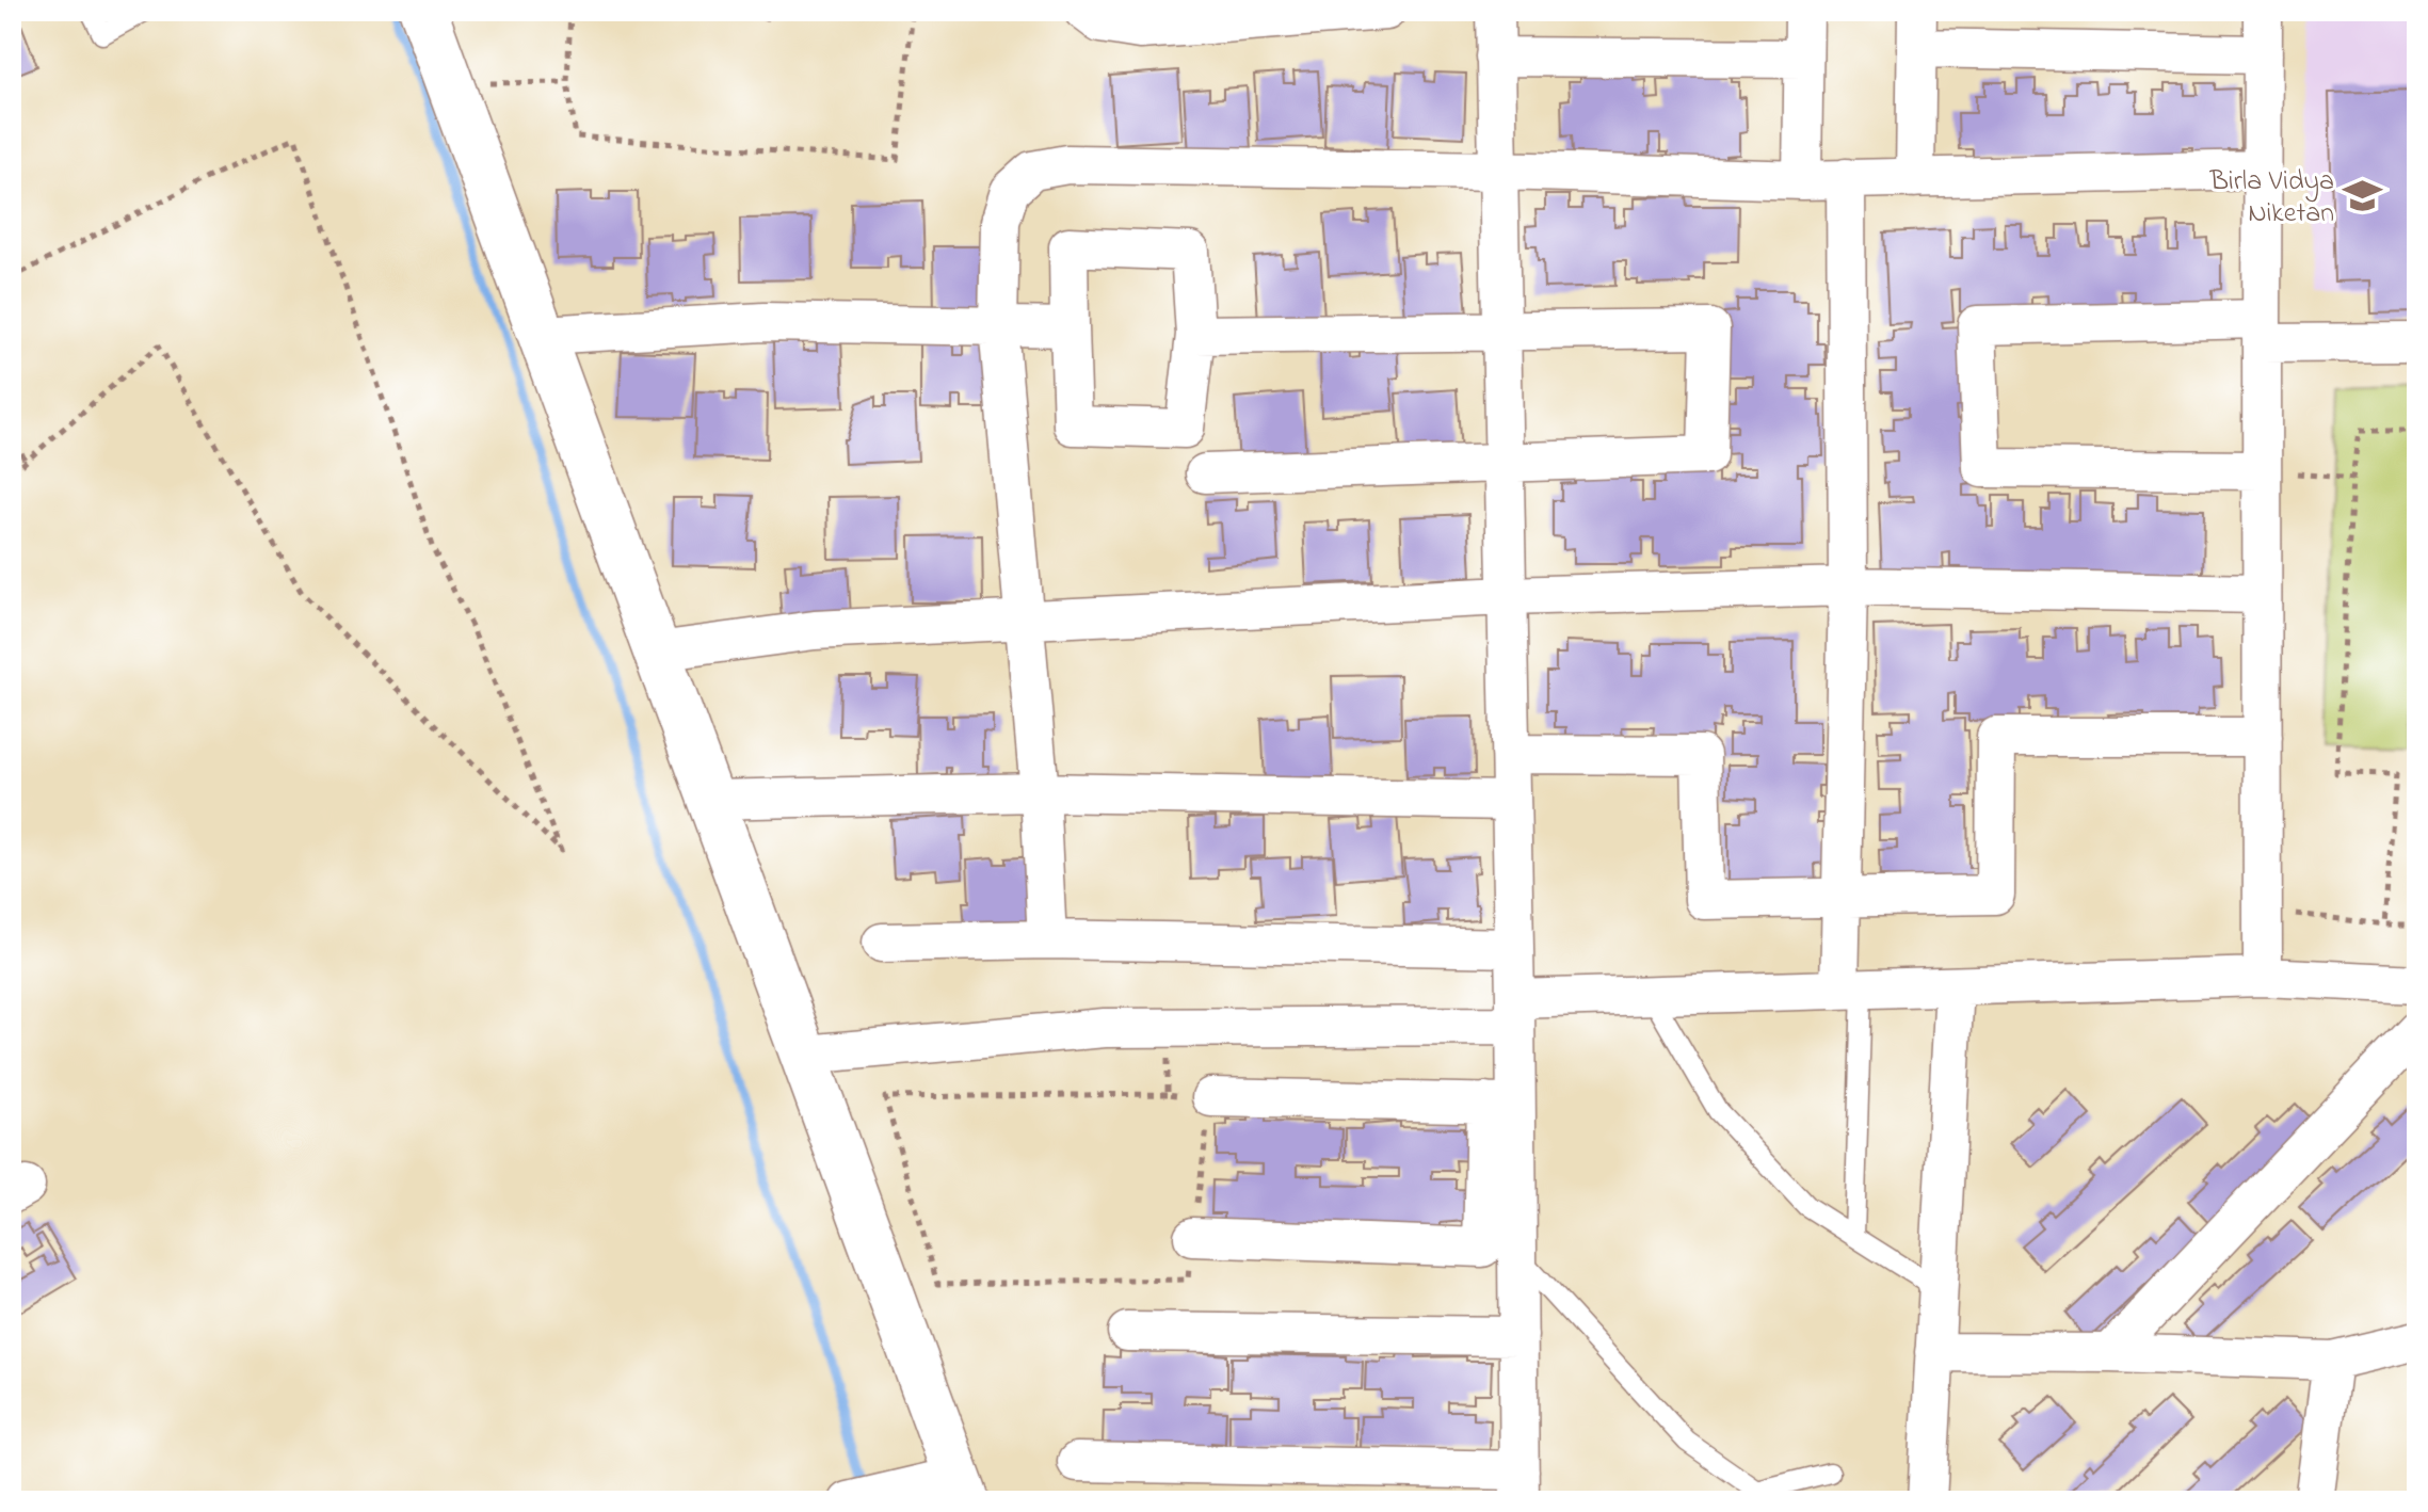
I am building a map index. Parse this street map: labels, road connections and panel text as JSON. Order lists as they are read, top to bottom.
{
  "places": {
    "school or university": ["Birla Vidya Niketan"]
  }
}
